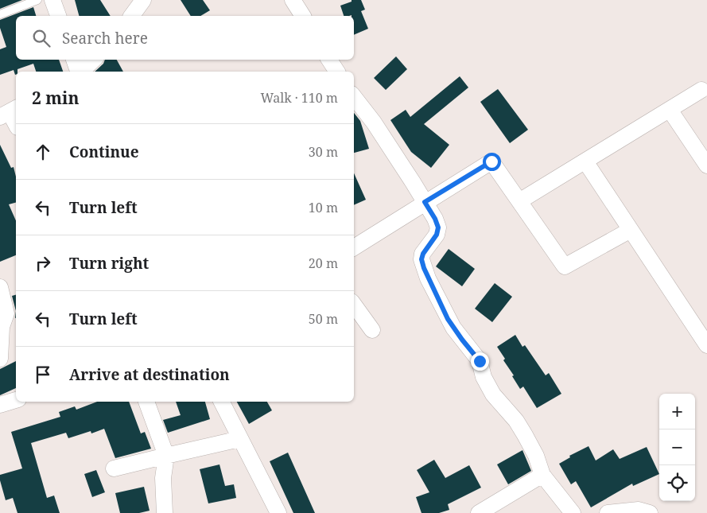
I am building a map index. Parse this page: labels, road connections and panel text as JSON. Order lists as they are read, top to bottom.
{
  "page": {
    "search": "Search here",
    "heading": ["2 min", "Walk · 110 m"],
    "list": [
      ["Continue", "30 m"],
      ["Turn left", "10 m"],
      ["Turn right", "20 m"],
      ["Turn left", "50 m"],
      "Arrive at destination"
    ],
    "map_buttons": ["+", "−"]
  }
}
